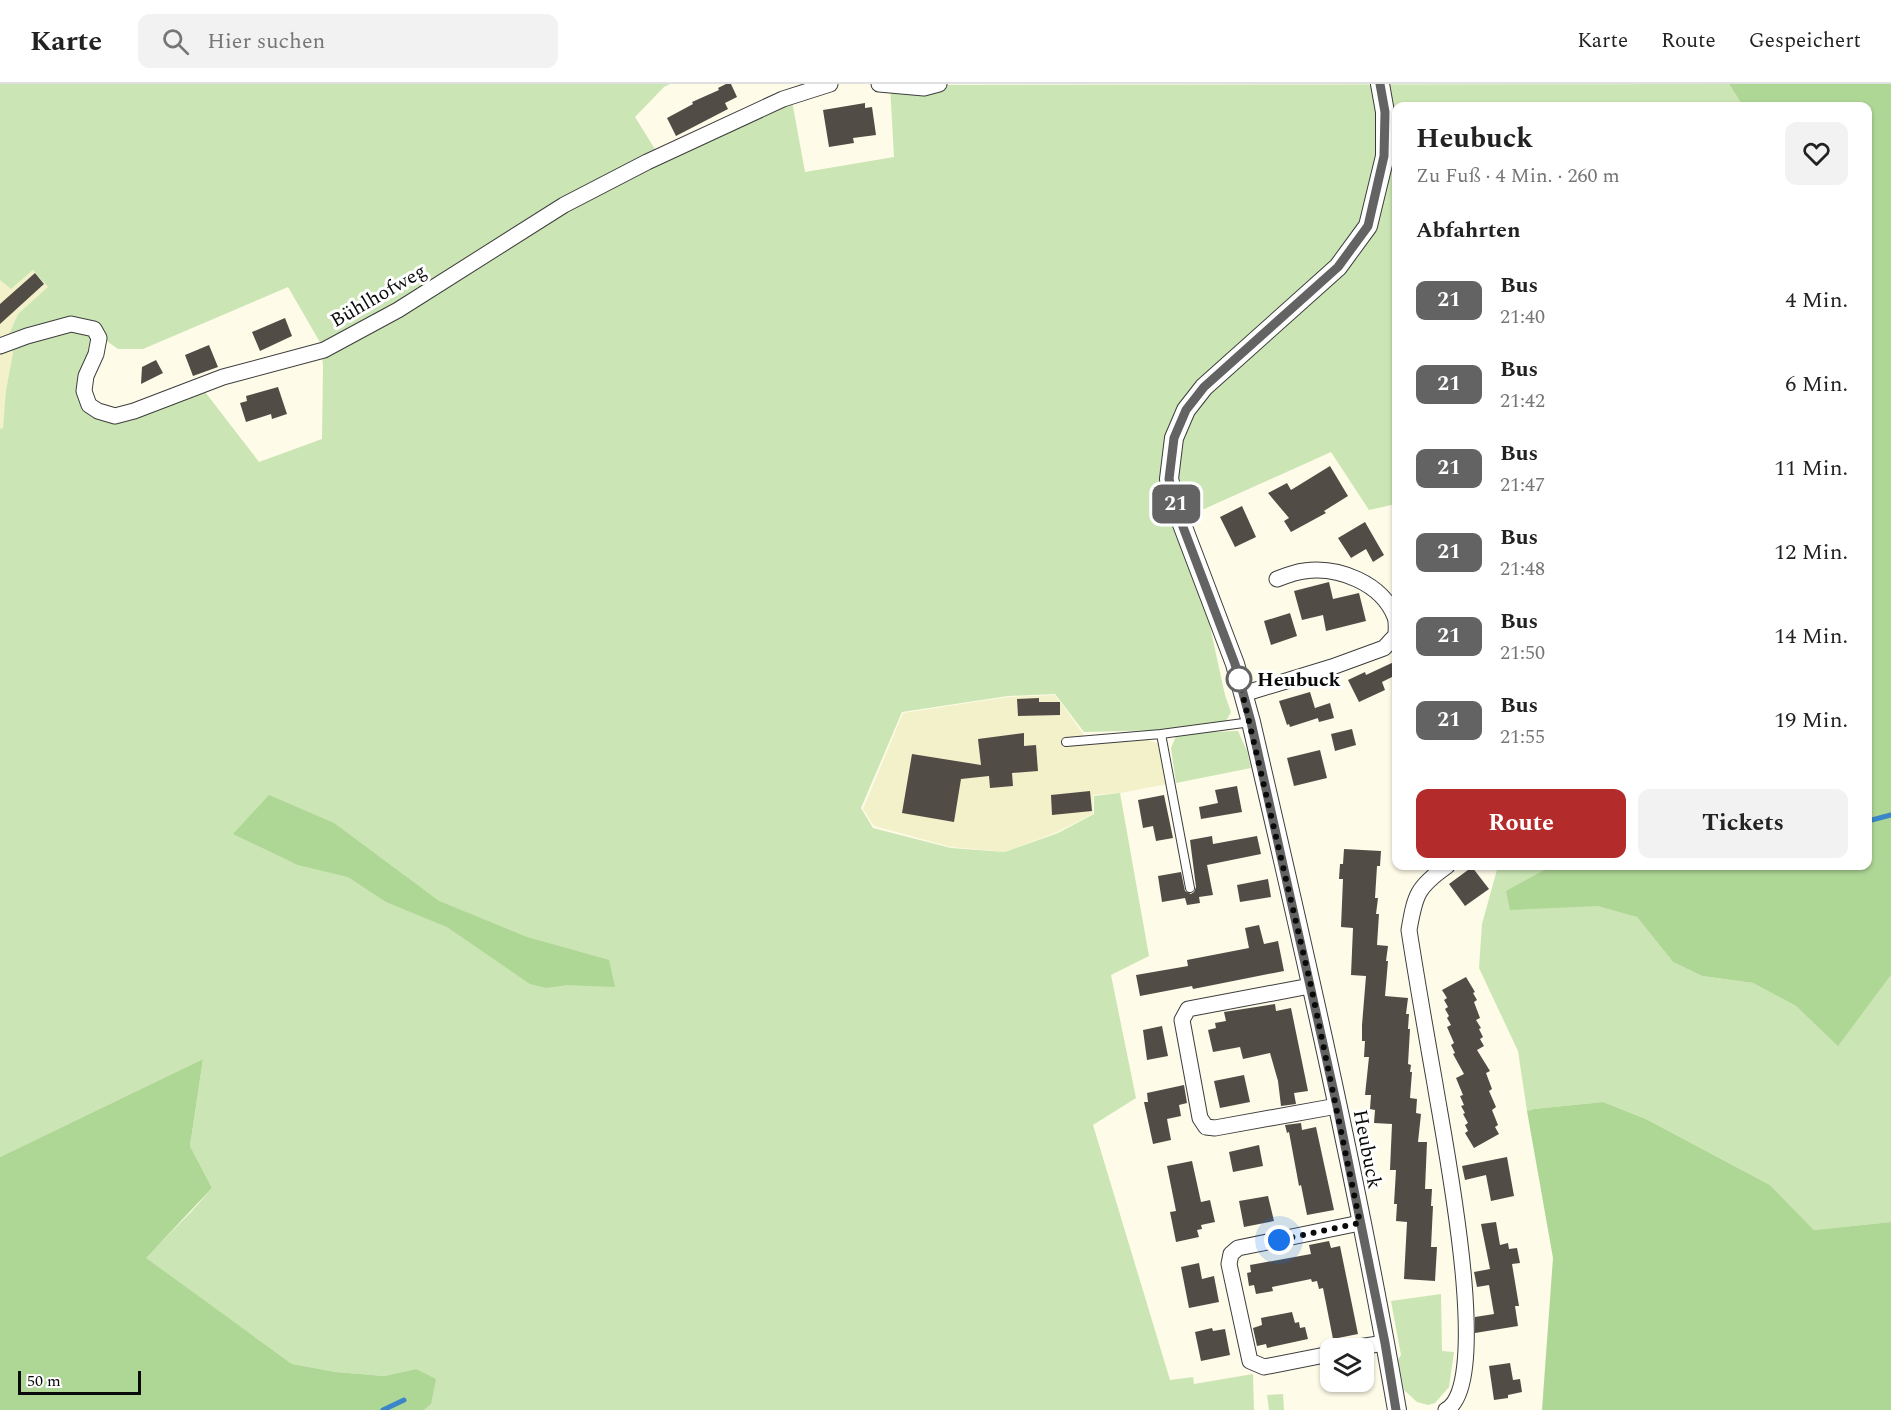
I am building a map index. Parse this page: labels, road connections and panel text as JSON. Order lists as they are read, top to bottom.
{
  "streets": {
    "street": ["Bühlhofweg", "Heubuck"]
  },
  "places": ["Heubuck"],
  "lines": ["bus line 21"],
  "scale_bar": "50 m",
  "page": {
    "header": "Karte",
    "search": "Hier suchen",
    "nav": ["Karte", "Route", "Gespeichert"],
    "on_map": "21",
    "heading": [
      ["Heubuck", "Zu Fuß · 4 Min. · 260 m"],
      "Abfahrten"
    ],
    "list": [
      {
        "mark": "21",
        "name": "Bus",
        "note": "21:40",
        "value": "4 Min."
      },
      {
        "mark": "21",
        "name": "Bus",
        "note": "21:42",
        "value": "6 Min."
      },
      {
        "mark": "21",
        "name": "Bus",
        "note": "21:47",
        "value": "11 Min."
      },
      {
        "mark": "21",
        "name": "Bus",
        "note": "21:48",
        "value": "12 Min."
      },
      {
        "mark": "21",
        "name": "Bus",
        "note": "21:50",
        "value": "14 Min."
      },
      {
        "mark": "21",
        "name": "Bus",
        "note": "21:55",
        "value": "19 Min."
      }
    ],
    "buttons": ["Route", "Tickets"],
    "scale": "50 m"
  }
}
